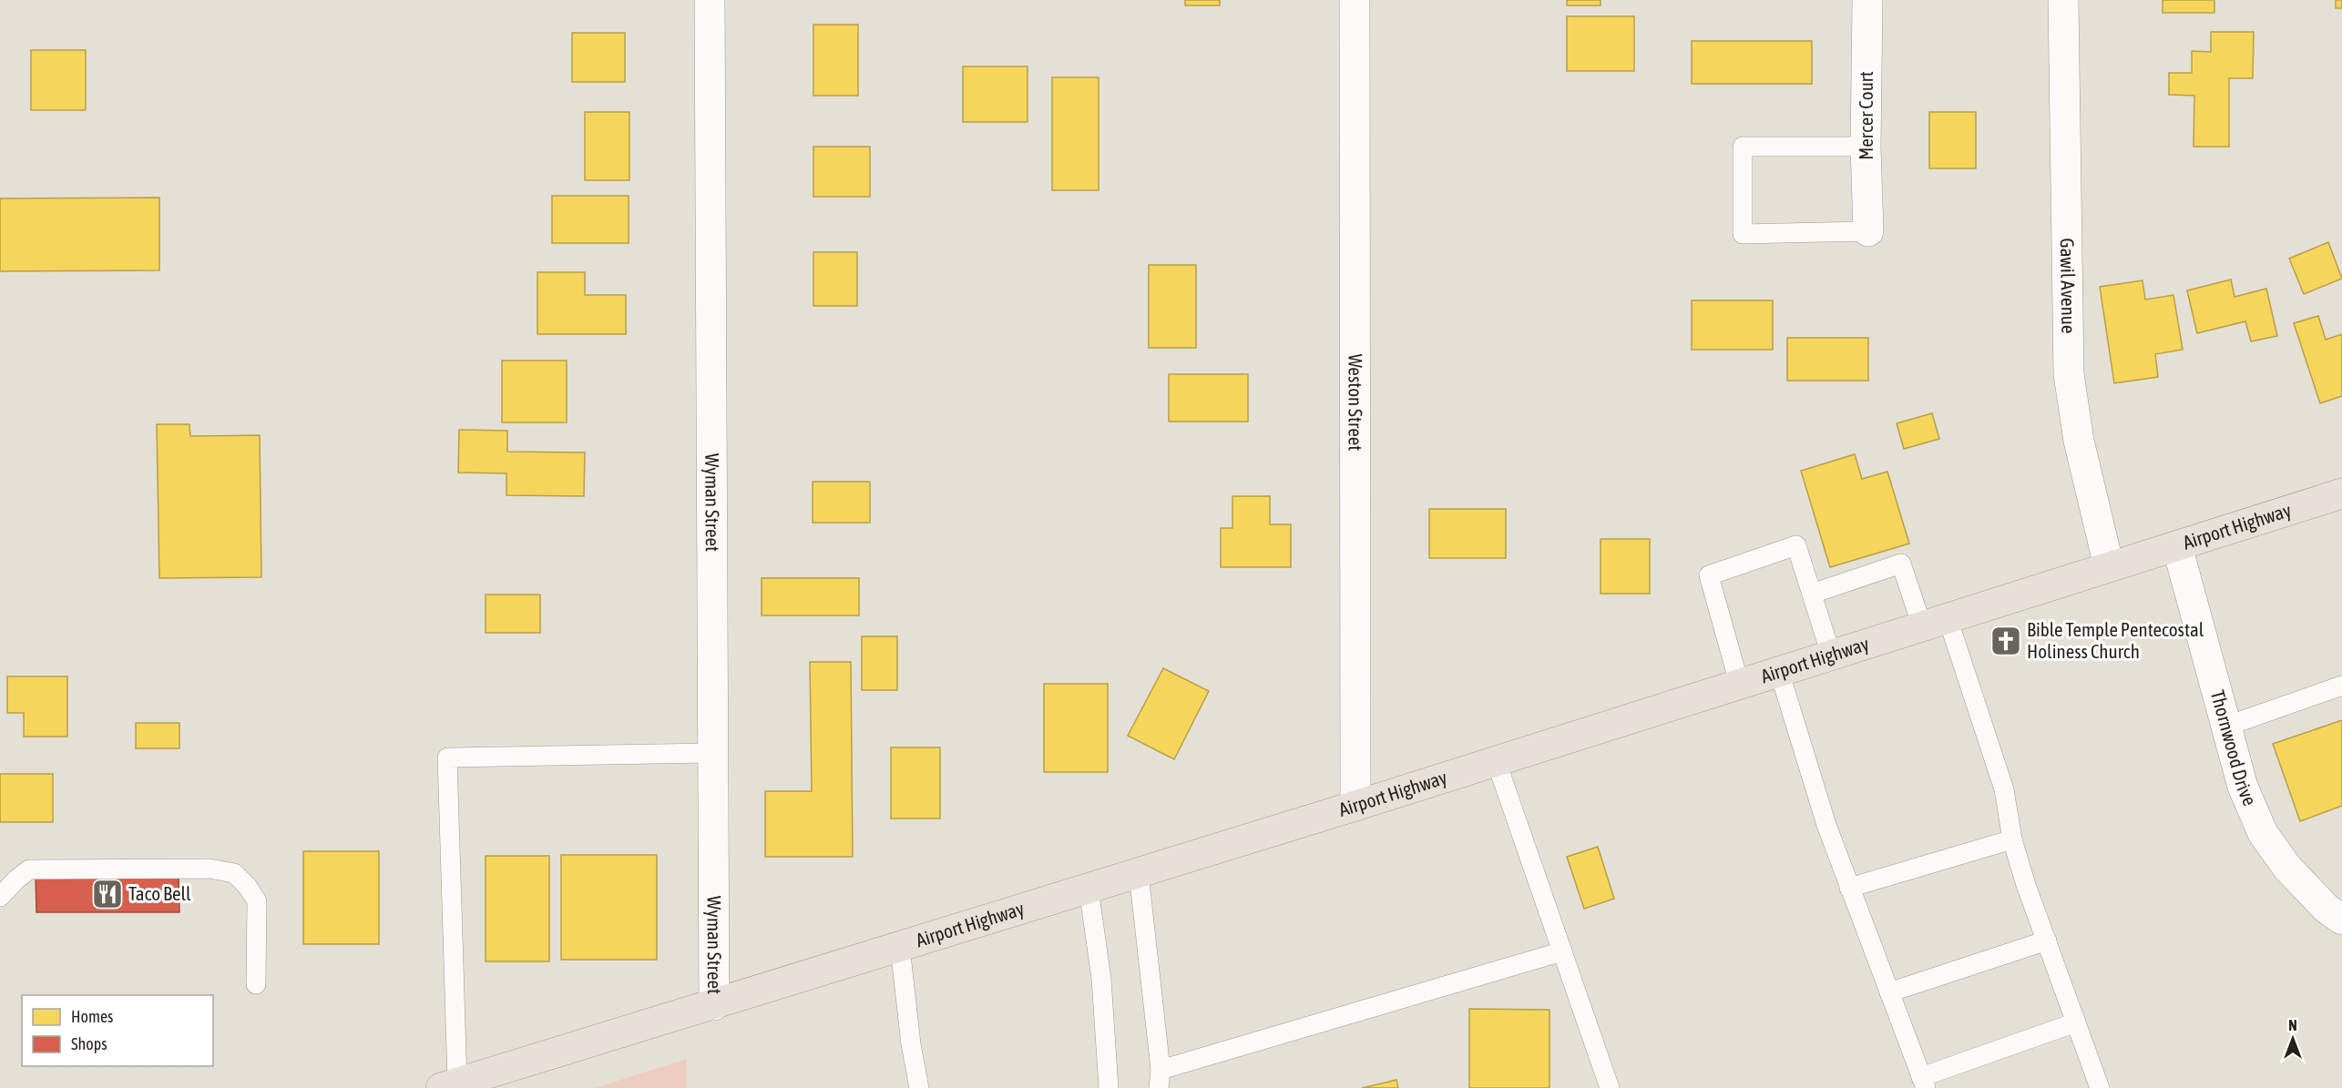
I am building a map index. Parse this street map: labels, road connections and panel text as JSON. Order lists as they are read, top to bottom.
{
  "streets": {
    "main road": ["Airport Highway"],
    "street": [
      "Mercer Court",
      "Gawil Avenue",
      "Weston Street",
      "Wyman Street",
      "Thornwood Drive"
    ]
  },
  "crossings": [
    ["Gawil Avenue", "Airport Highway"],
    ["Weston Street", "Airport Highway"],
    ["Wyman Street", "Airport Highway"],
    ["Airport Highway", "Thornwood Drive"]
  ],
  "places": {
    "church": ["Bible Temple Pentecostal Holiness Church"],
    "restaurant": ["Taco Bell"]
  },
  "legend": ["Homes", "Shops"],
  "north": "top"
}
